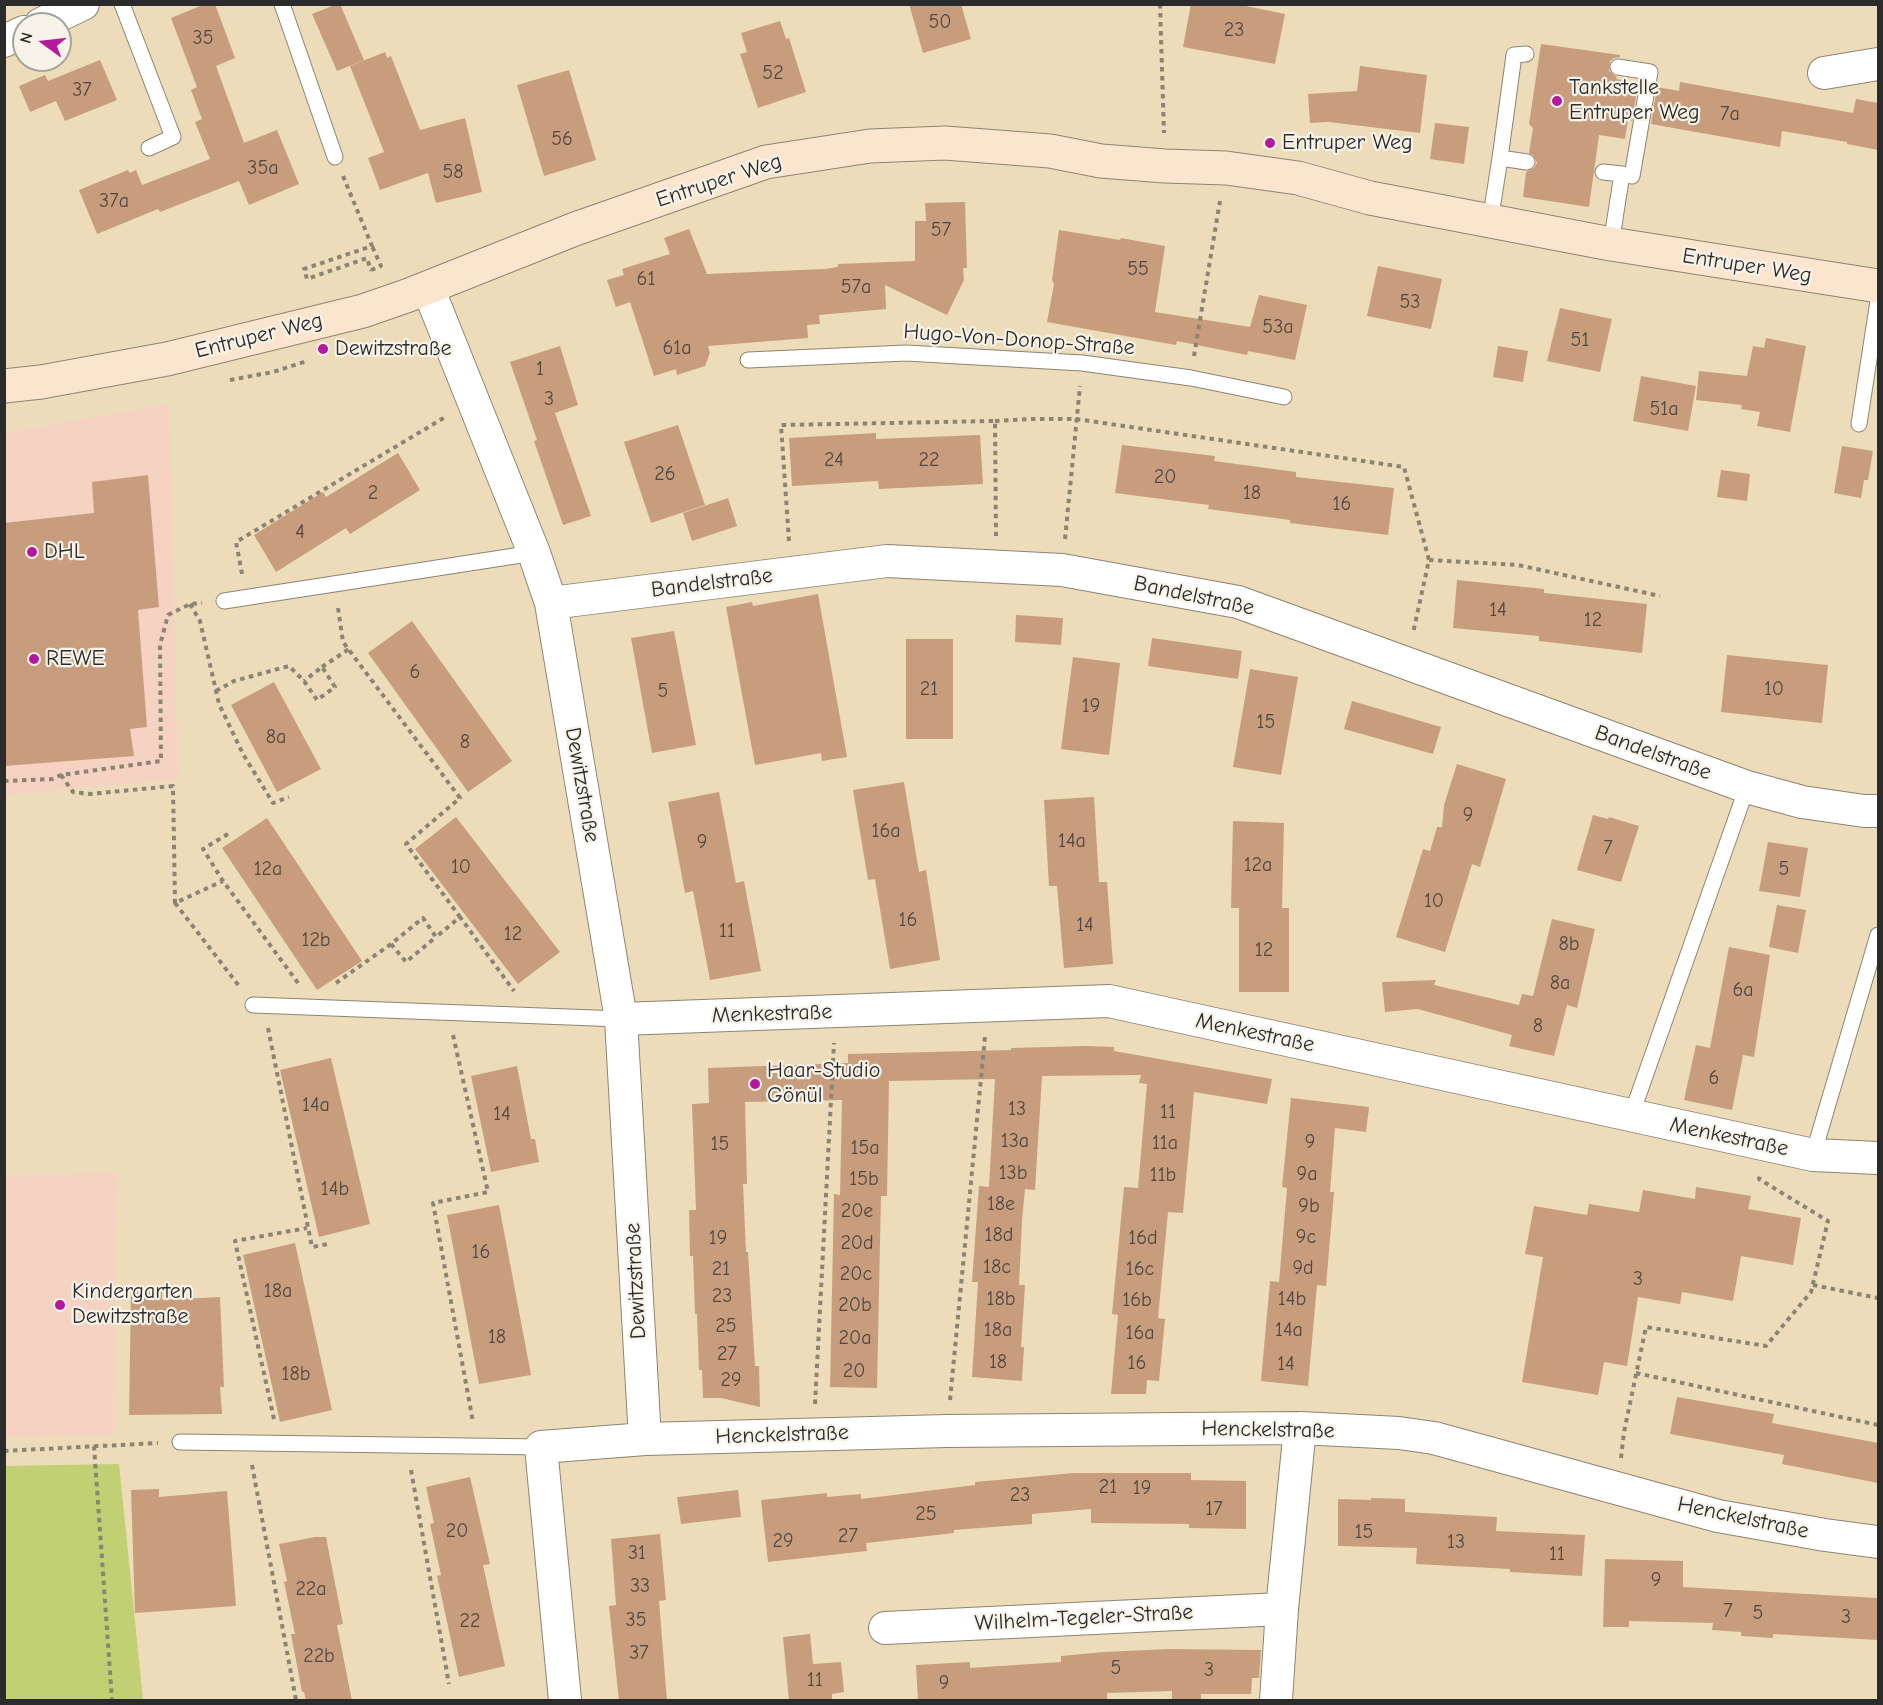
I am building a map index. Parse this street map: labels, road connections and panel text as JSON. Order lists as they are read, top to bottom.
{
  "streets": {
    "main road": ["Entruper Weg"],
    "street": [
      "Bandelstraße",
      "Dewitzstraße",
      "Menkestraße",
      "Henckelstraße",
      "Wilhelm-Tegeler-Straße"
    ],
    "lane": ["Hugo-Von-Donop-Straße"]
  },
  "crossings": [
    ["Entruper Weg", "Dewitzstraße"],
    ["Bandelstraße", "Dewitzstraße"],
    ["Dewitzstraße", "Menkestraße"],
    ["Dewitzstraße", "Henckelstraße"]
  ],
  "places": [
    "Tankstelle Entruper Weg",
    "Entruper Weg",
    "Dewitzstraße",
    "DHL",
    "REWE",
    "Haar-Studio Gönül",
    "Kindergarten Dewitzstraße"
  ],
  "house_numbers": [
    "50",
    "23",
    "35",
    "52",
    "37",
    "7a",
    "56",
    "35a",
    "58",
    "37a",
    "57",
    "55",
    "61",
    "57a",
    "53",
    "53a",
    "51",
    "61a",
    "1",
    "3",
    "51a",
    "24",
    "22",
    "26",
    "20",
    "2",
    "18",
    "16",
    "4",
    "14",
    "12",
    "6",
    "21",
    "10",
    "5",
    "19",
    "15",
    "8a",
    "8",
    "9",
    "16a",
    "14a",
    "9",
    "7",
    "12a",
    "10",
    "12a",
    "5",
    "10",
    "16",
    "14",
    "11",
    "12",
    "12b",
    "8b",
    "12",
    "8a",
    "6a",
    "8",
    "6",
    "14a",
    "13",
    "11",
    "14",
    "13a",
    "9",
    "11a",
    "15",
    "15a",
    "13b",
    "9a",
    "11b",
    "15b",
    "14b",
    "18e",
    "9b",
    "20e",
    "18d",
    "9c",
    "19",
    "16d",
    "20d",
    "16",
    "18c",
    "9d",
    "21",
    "16c",
    "20c",
    "3",
    "18a",
    "23",
    "18b",
    "14b",
    "16b",
    "20b",
    "25",
    "18a",
    "14a",
    "16a",
    "18",
    "20a",
    "27",
    "18",
    "16",
    "14",
    "20",
    "18b",
    "29",
    "21",
    "19",
    "23",
    "17",
    "25",
    "20",
    "15",
    "27",
    "29",
    "13",
    "31",
    "11",
    "9",
    "33",
    "22a",
    "7",
    "5",
    "3",
    "35",
    "22",
    "37",
    "22b",
    "5",
    "3",
    "11",
    "9"
  ],
  "north": "left"
}
